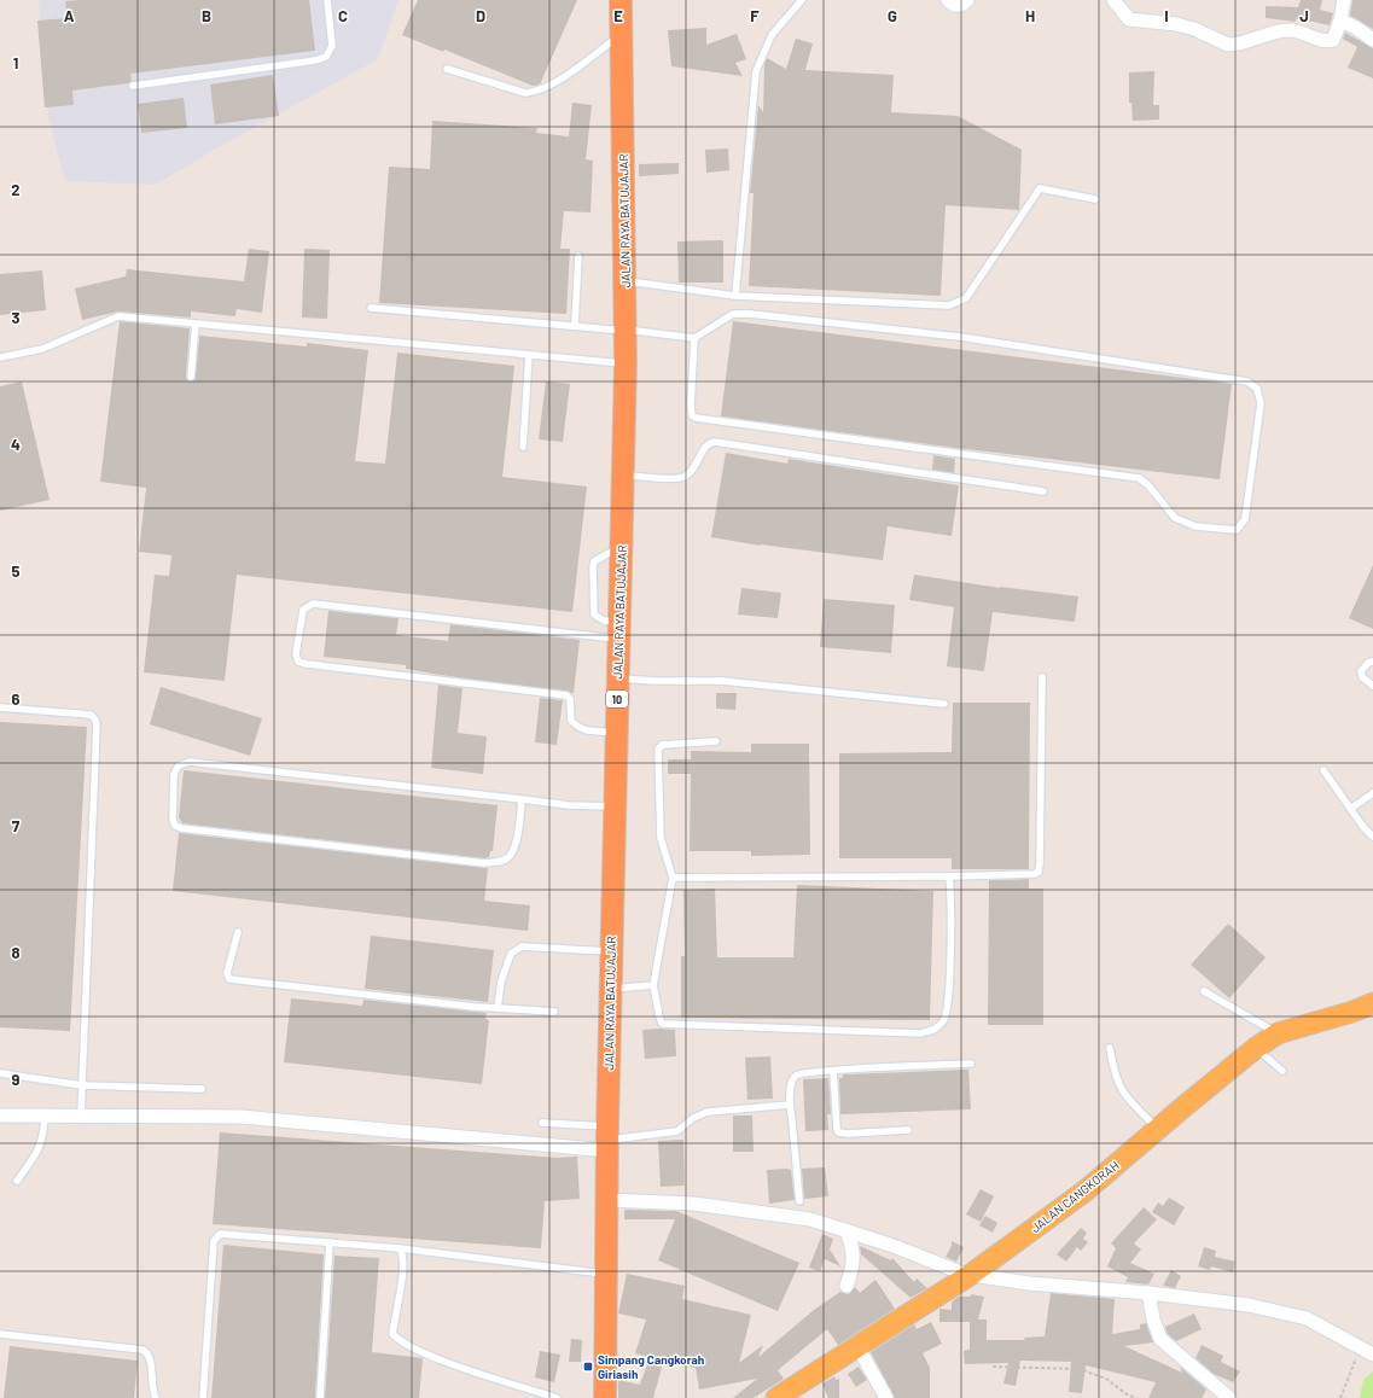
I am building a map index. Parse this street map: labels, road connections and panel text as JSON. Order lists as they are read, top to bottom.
{
  "streets": {
    "highway": ["JALAN RAYA BATUJAJAR", "10"],
    "main road": ["JALAN CANGKORAH"]
  },
  "places": {
    "transit": ["Simpang Cangkorah Giriasih"]
  },
  "grid": {
    "columns": [
      "A",
      "B",
      "C",
      "D",
      "E",
      "F",
      "G",
      "H",
      "I",
      "J"
    ],
    "rows": [
      "1",
      "2",
      "3",
      "4",
      "5",
      "6",
      "7",
      "8",
      "9"
    ]
  }
}
